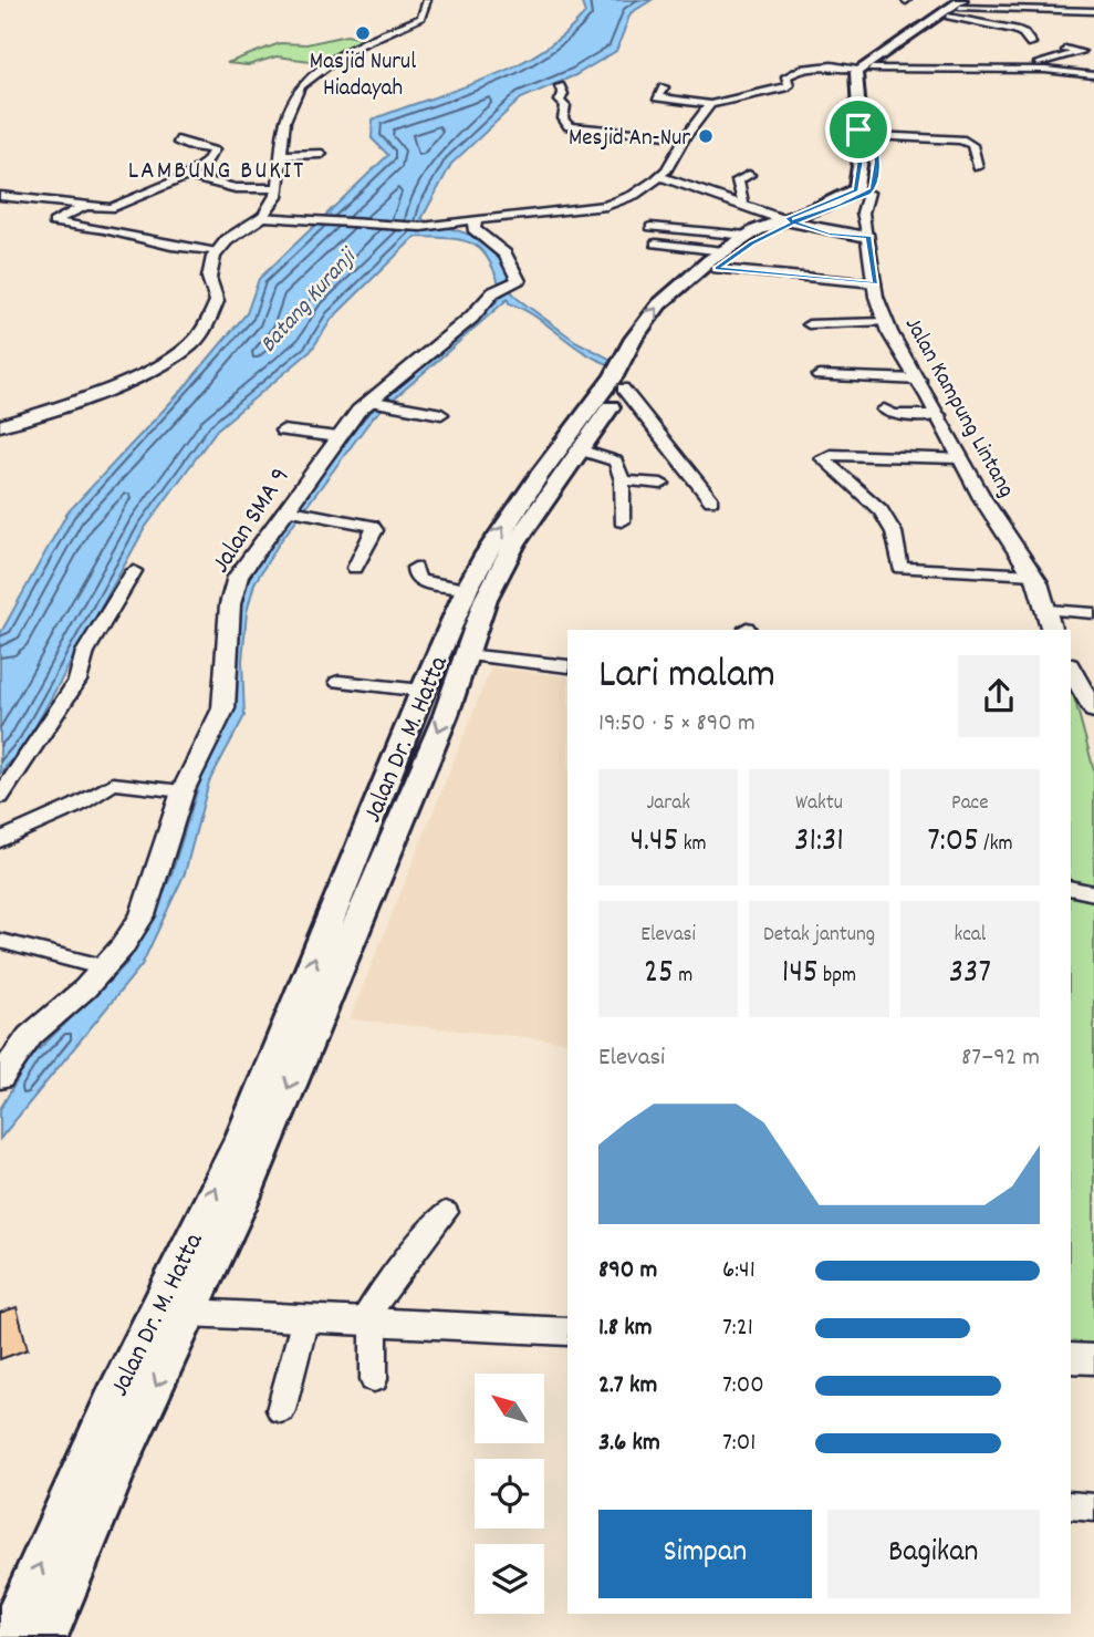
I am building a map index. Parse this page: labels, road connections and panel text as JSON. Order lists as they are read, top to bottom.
{
  "streets": {
    "main road": ["Jalan Dr. M. Hatta"],
    "street": ["Jalan Kampung Lintang", "Jalan SMA 9"]
  },
  "crossings": [
    ["Jalan Kampung Lintang", "Jalan Dr. M. Hatta"]
  ],
  "districts": ["LAMBUNG BUKIT"],
  "water": ["Batang Kuranji"],
  "places": ["Masjid Nurul Hiadayah", "Mesjid An-Nur"],
  "north": "top left",
  "page": {
    "heading": ["Lari malam", "19:50 · 5 × 890 m"],
    "stats": [
      ["Jarak", "4.45 km"],
      ["Waktu", "31:31"],
      ["Pace", "7:05 /km"],
      ["Elevasi", "25 m"],
      ["Detak jantung", "145 bpm"],
      ["kcal", "337"]
    ],
    "chart": ["Elevasi", "87–92 m"],
    "list": [
      {
        "name": "890 m",
        "note": "6:41"
      },
      {
        "name": "1.8 km",
        "note": "7:21"
      },
      {
        "name": "2.7 km",
        "note": "7:00"
      },
      {
        "name": "3.6 km",
        "note": "7:01"
      }
    ],
    "buttons": ["Simpan", "Bagikan"]
  }
}
